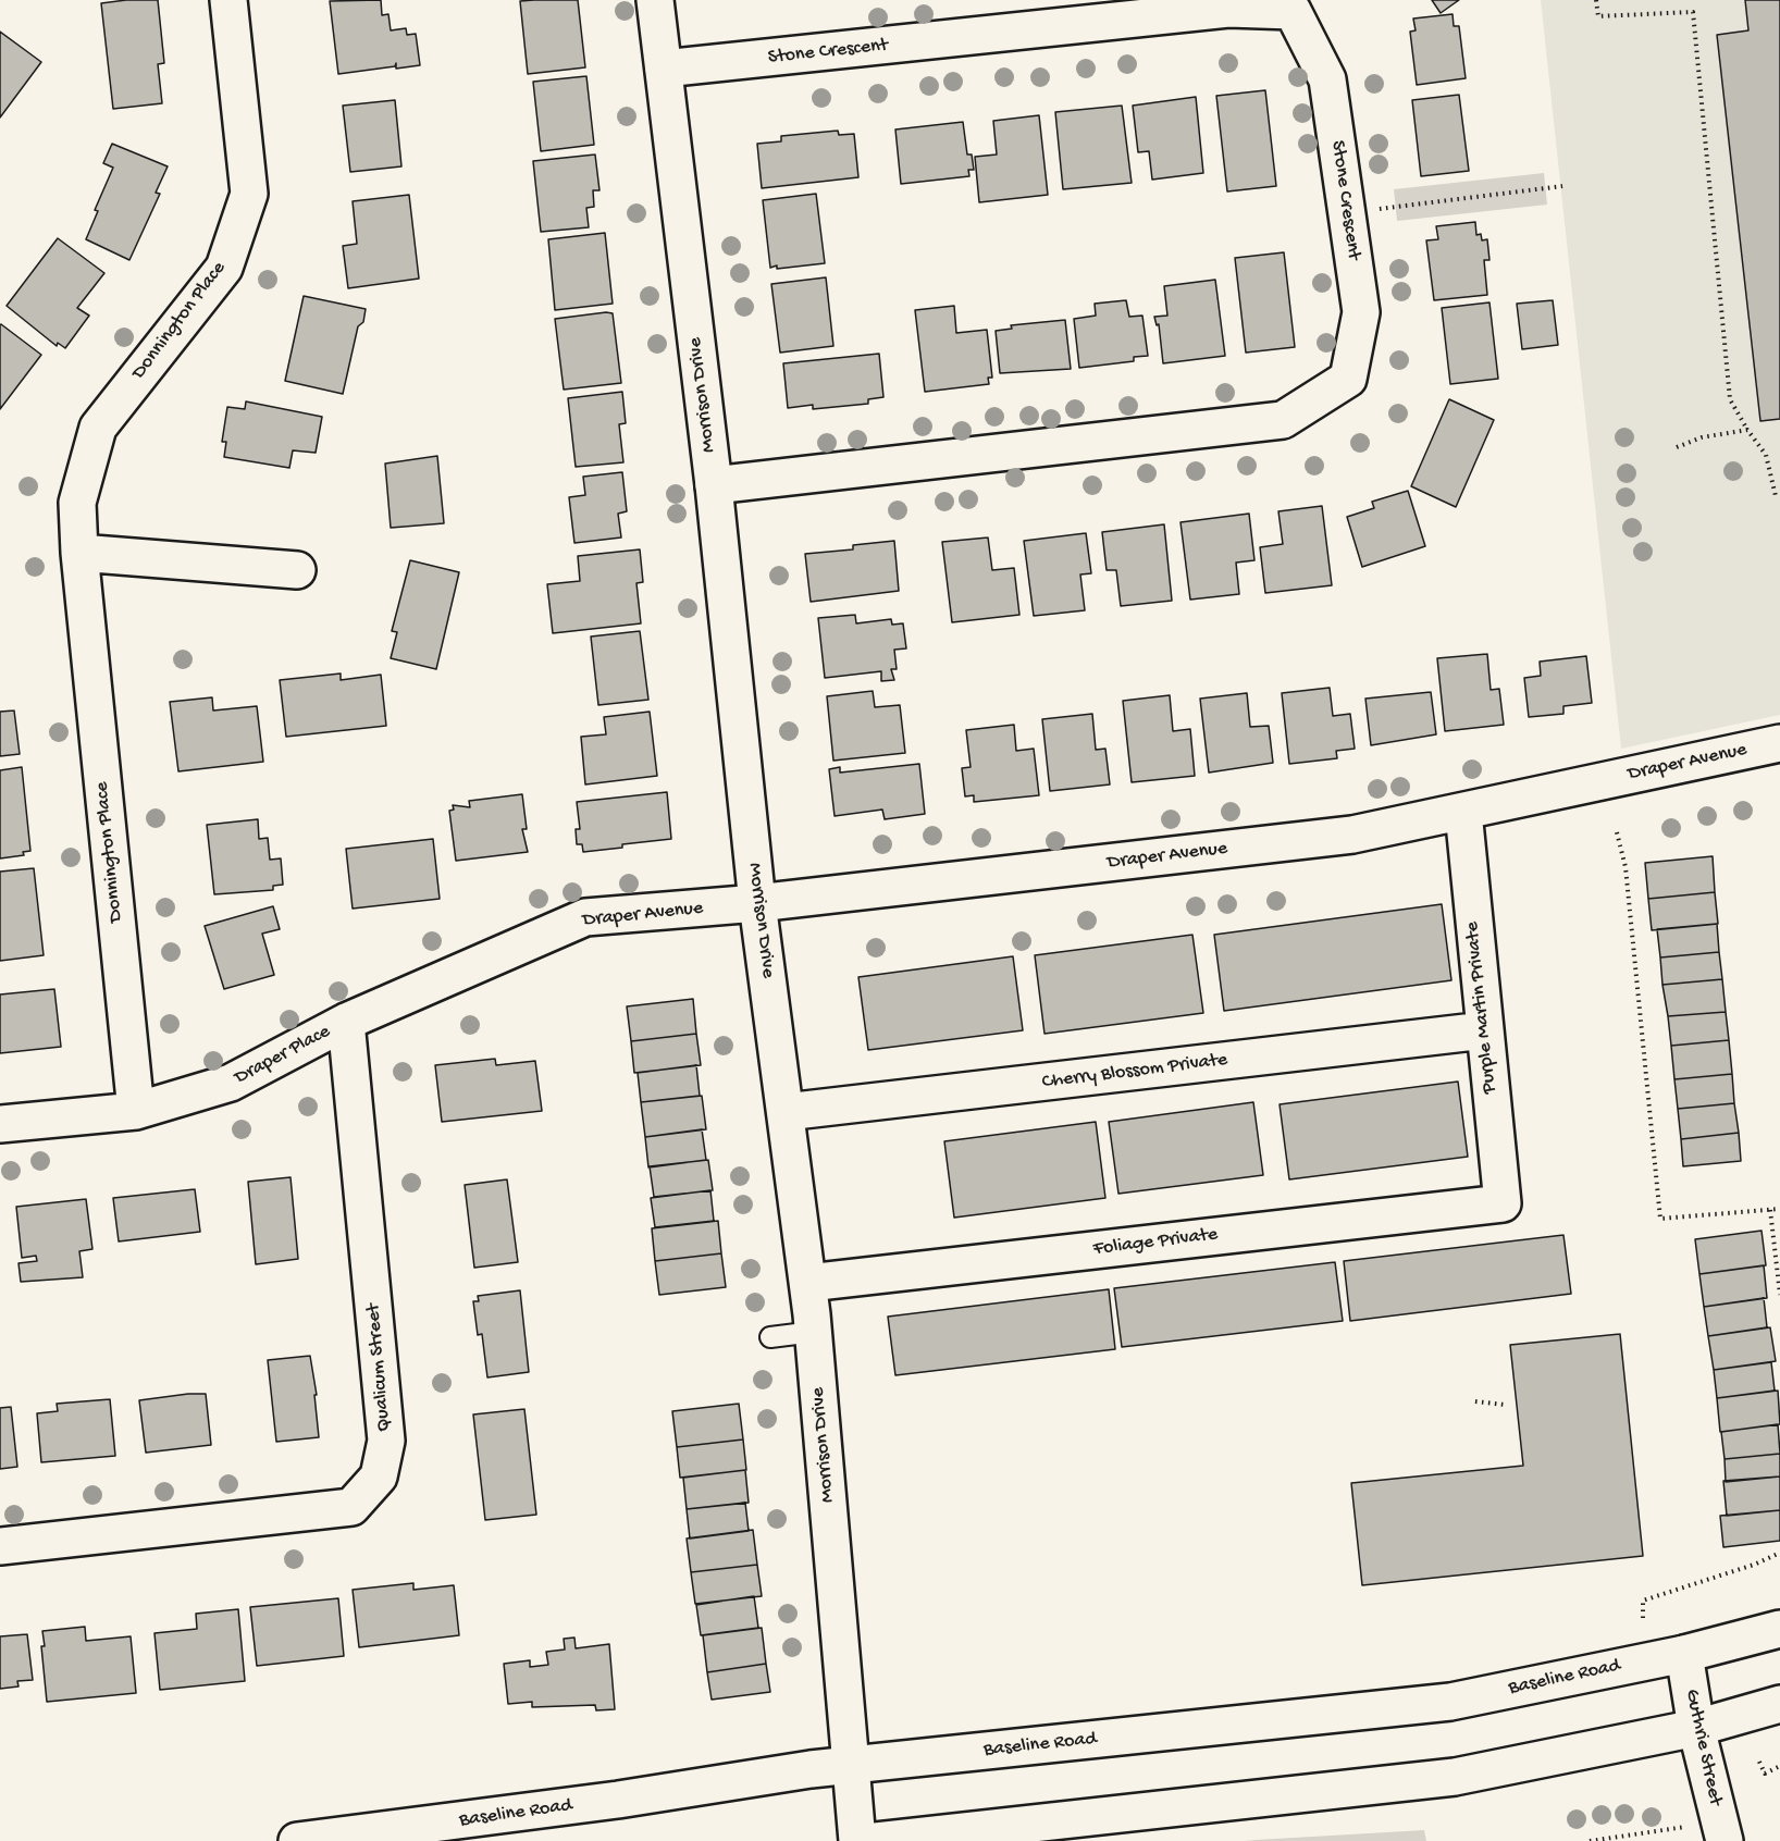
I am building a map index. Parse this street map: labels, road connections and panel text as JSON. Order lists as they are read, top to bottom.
{
  "streets": {
    "street": [
      "Stone Crescent",
      "Donnington Place",
      "Morrison Drive",
      "Draper Avenue",
      "Purple Martin Private",
      "Draper Place",
      "Cherry Blossom Private",
      "Foliage Private",
      "Qualicum Street",
      "Baseline Road",
      "Guthrie Street"
    ]
  },
  "crossings": [
    ["Stone Crescent", "Morrison Drive"],
    ["Donnington Place", "Draper Place"],
    ["Morrison Drive", "Draper Avenue"],
    ["Morrison Drive", "Cherry Blossom Private"],
    ["Morrison Drive", "Foliage Private"],
    ["Morrison Drive", "Baseline Road"],
    ["Draper Avenue", "Purple Martin Private"],
    ["Draper Avenue", "Draper Place"],
    ["Purple Martin Private", "Cherry Blossom Private"],
    ["Purple Martin Private", "Foliage Private"],
    ["Draper Place", "Qualicum Street"],
    ["Baseline Road", "Guthrie Street"]
  ]
}
